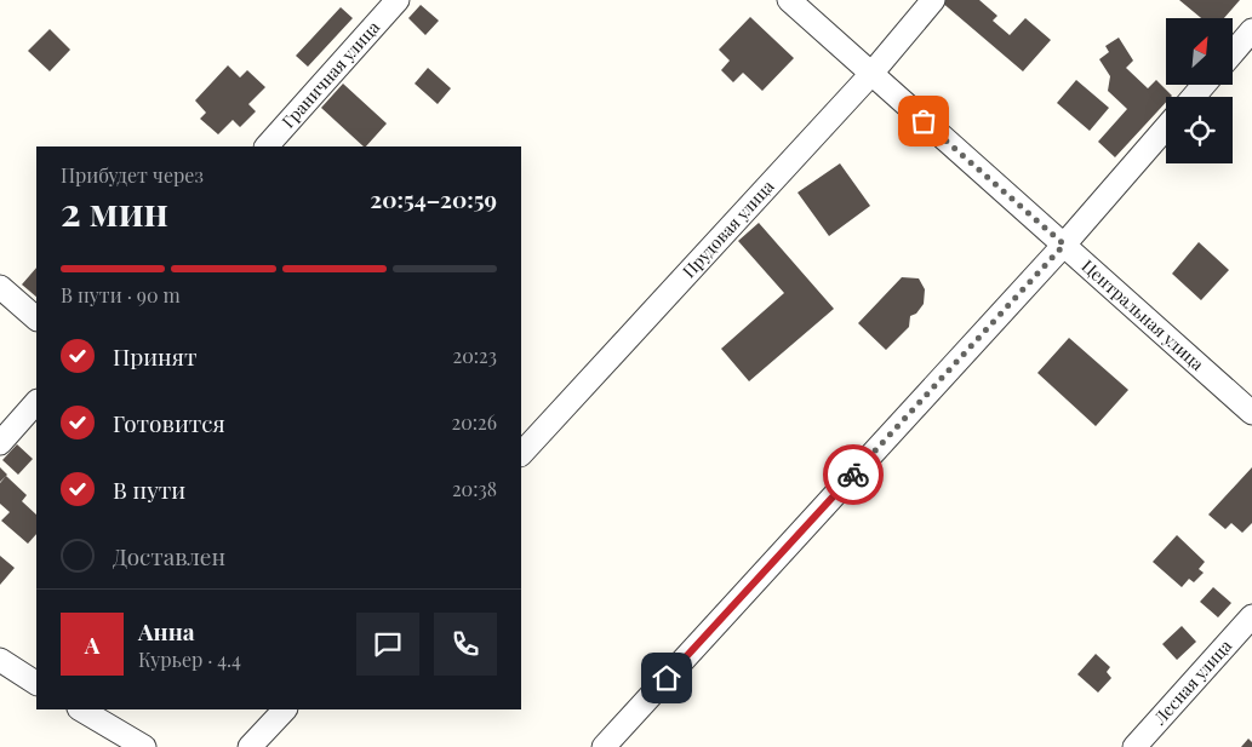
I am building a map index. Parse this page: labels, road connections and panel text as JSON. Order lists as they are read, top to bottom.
{
  "streets": {
    "street": [
      "Граничная улица",
      "Прудовая улица",
      "Центральная улица",
      "Лесная улица"
    ]
  },
  "crossings": [
    ["Прудовая улица", "Центральная улица"]
  ],
  "north": "top right",
  "page": {
    "heading": ["2 мин", "Прибудет через", "20:54–20:59"],
    "panel": ["Анна", "Курьер · 4.4"],
    "bar": "В пути · 90 m",
    "list": [
      ["Принят", "20:23"],
      ["Готовится", "20:26"],
      ["В пути", "20:38"],
      "Доставлен"
    ],
    "round": "А"
  }
}
